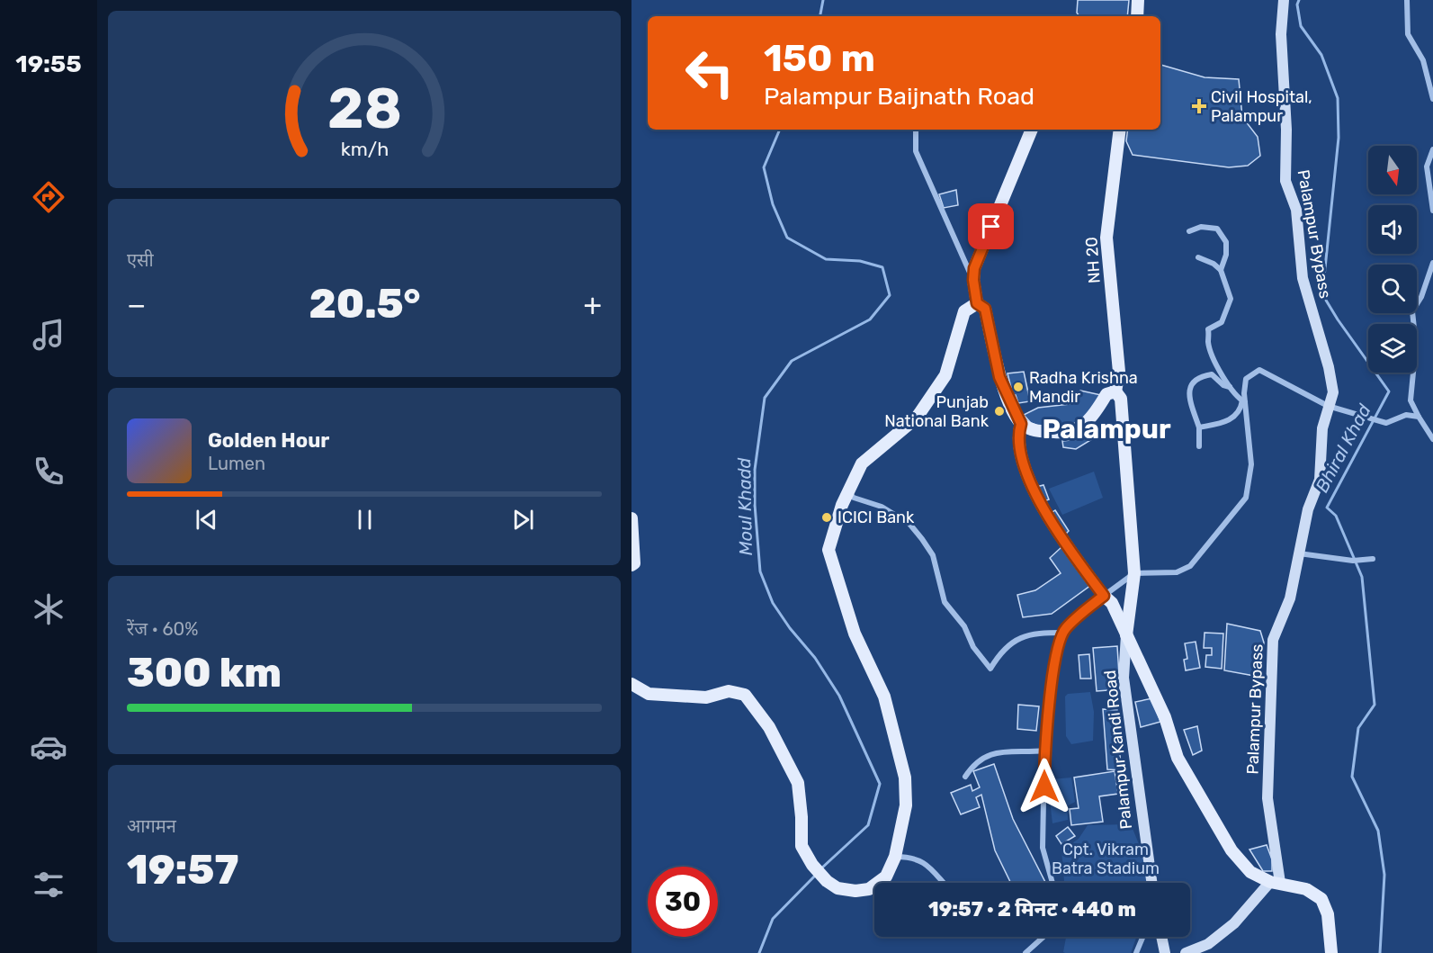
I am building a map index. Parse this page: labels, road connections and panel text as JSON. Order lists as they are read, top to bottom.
{
  "streets": {
    "main road": ["NH 20"],
    "street": ["Palampur Bypass", "Palampur Kandi Road"]
  },
  "districts": ["Palampur"],
  "water": ["Bhiral Khad", "Moul Khadd"],
  "parks": ["Cpt. Vikram Batra Stadium"],
  "places": {
    "health": ["Civil Hospital, Palampur"],
    "other": ["Radha Krishna Mandir", "Punjab National Bank", "ICICI Bank"]
  },
  "north": "bottom",
  "page": {
    "tabs": "19:55",
    "turn": ["150 m", "Palampur Baijnath Road"],
    "tile": [
      "एसी",
      ["रेंज · 60%", "300 km"],
      ["आगमन", "19:57"]
    ],
    "heat": ["−", "20.5°", "+"],
    "song": ["Golden Hour", "Lumen"],
    "limit": "30",
    "trip": "19:57 · 2 मिनट · 440 m",
    "gauge": ["28", "km/h"]
  }
}
